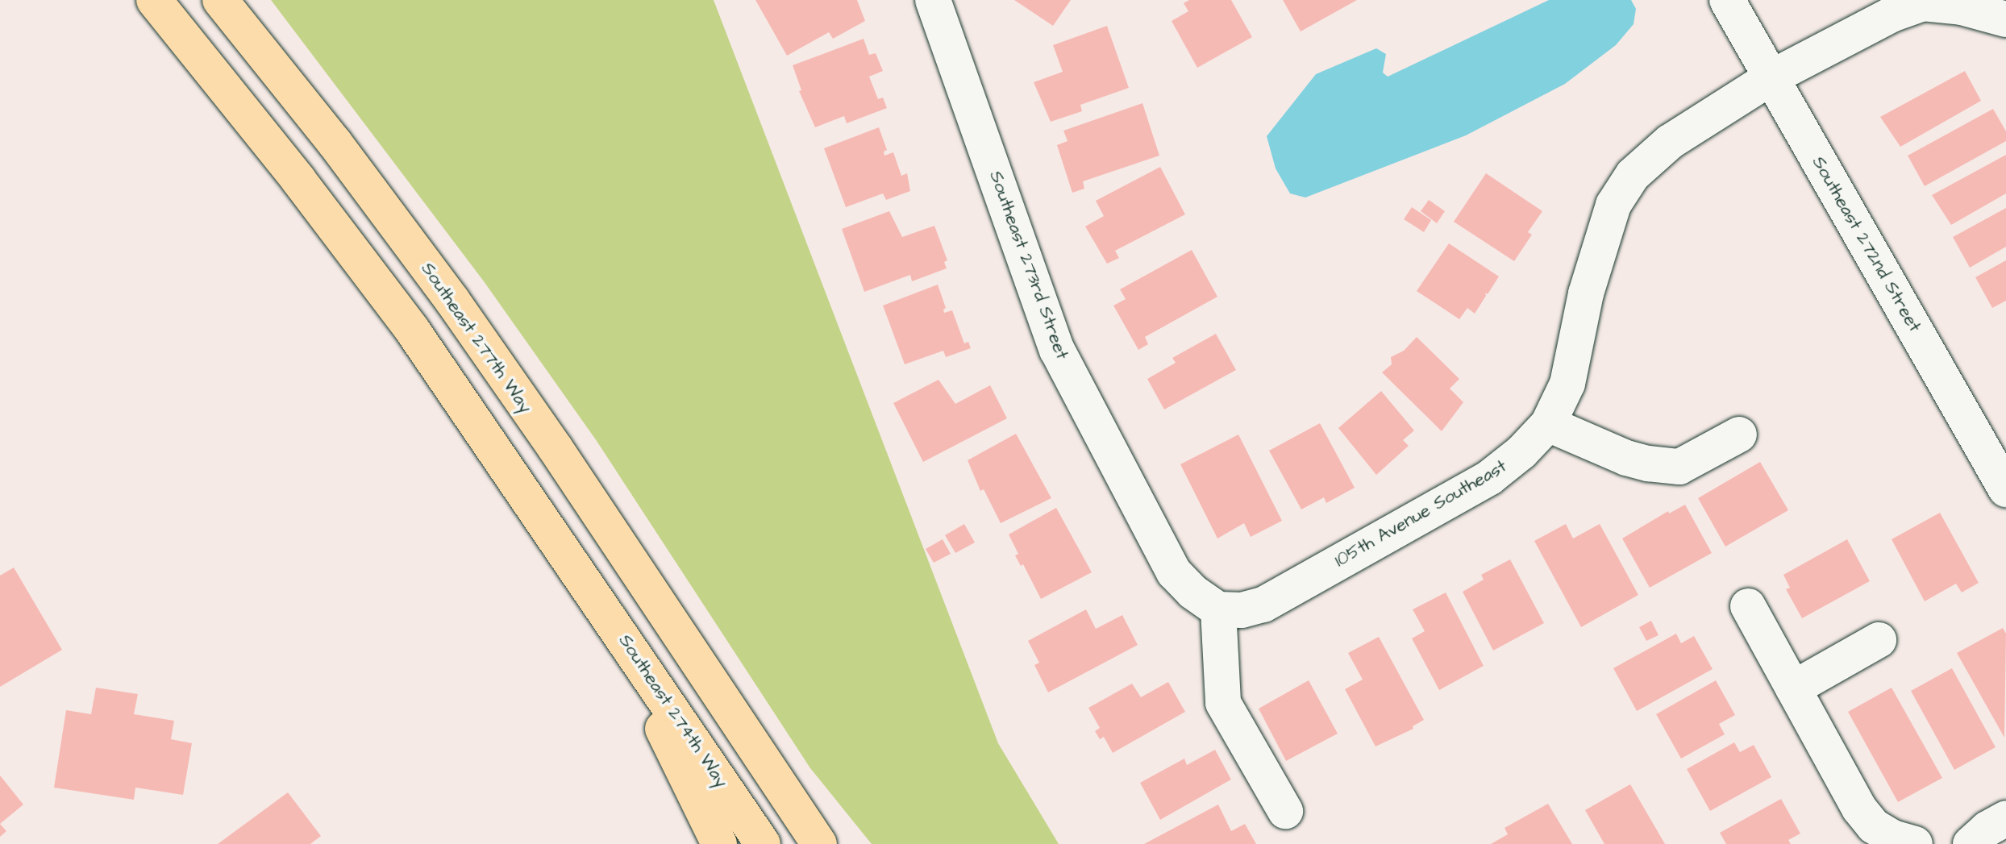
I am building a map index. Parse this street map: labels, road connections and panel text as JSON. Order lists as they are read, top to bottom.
{
  "streets": {
    "main road": ["Southeast 277th Way", "Southeast 274th Way"],
    "street": ["Southeast 272nd Street", "Southeast 273rd Street", "105th Avenue Southeast"]
  },
  "crossings": [
    ["Southeast 272nd Street", "105th Avenue Southeast"],
    ["Southeast 273rd Street", "105th Avenue Southeast"]
  ]
}
